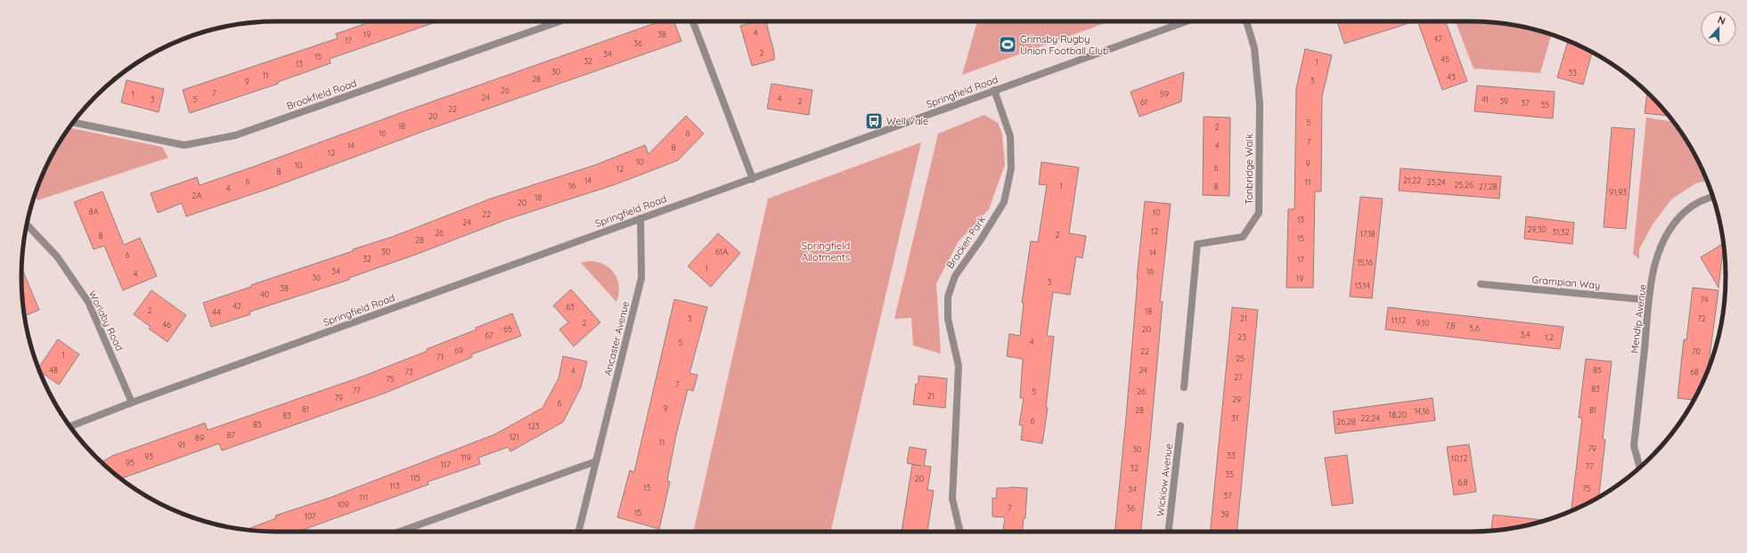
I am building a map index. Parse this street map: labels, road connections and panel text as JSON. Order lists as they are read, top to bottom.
{
  "streets": {
    "street": [
      "Springfield Road",
      "Brookfield Road",
      "Tonbridge Walk",
      "Bracken Park",
      "Grampian Way",
      "Mendip Avenue",
      "Worlaby Road",
      "Ancaster Avenue",
      "Wicklow Avenue"
    ]
  },
  "crossings": [
    ["Springfield Road", "Bracken Park"],
    ["Springfield Road", "Worlaby Road"],
    ["Springfield Road", "Ancaster Avenue"],
    ["Grampian Way", "Mendip Avenue"]
  ],
  "parks": ["Springfield Allotments"],
  "places": {
    "sports": ["Grimsby Rugby Union Football Club"],
    "bus stop": ["Well Vale"]
  },
  "house_numbers": [
    "4",
    "19",
    "38",
    "47",
    "17",
    "36",
    "2",
    "34",
    "15",
    "45",
    "32",
    "1",
    "13",
    "30",
    "33",
    "11",
    "43",
    "28",
    "3",
    "9",
    "26",
    "7",
    "1",
    "59",
    "24",
    "4",
    "3",
    "5",
    "41",
    "2",
    "39",
    "61",
    "37",
    "35",
    "22",
    "20",
    "5",
    "18",
    "2",
    "16",
    "6",
    "7",
    "14",
    "4",
    "8",
    "12",
    "10",
    "9",
    "10",
    "6",
    "12",
    "8",
    "14",
    "21,22",
    "6",
    "11",
    "23,24",
    "25,26",
    "16",
    "1",
    "8",
    "27,28",
    "4",
    "91,93",
    "2A",
    "18",
    "20",
    "8A",
    "10",
    "22",
    "13",
    "24",
    "29,30",
    "12",
    "31,32",
    "26",
    "17,18",
    "2",
    "8",
    "15",
    "28",
    "30",
    "61A",
    "14",
    "6",
    "32",
    "17",
    "15,16",
    "1",
    "34",
    "16",
    "4",
    "36",
    "19",
    "3",
    "13,14",
    "38",
    "40",
    "74",
    "42",
    "63",
    "2",
    "18",
    "44",
    "3",
    "21",
    "72",
    "11,12",
    "2",
    "9,10",
    "46",
    "7,8",
    "5,6",
    "65",
    "20",
    "3,4",
    "67",
    "23",
    "1,2",
    "4",
    "5",
    "69",
    "22",
    "70",
    "1",
    "71",
    "25",
    "48",
    "24",
    "85",
    "4",
    "73",
    "68",
    "27",
    "75",
    "7",
    "83",
    "77",
    "5",
    "26",
    "21",
    "79",
    "29",
    "6",
    "9",
    "81",
    "28",
    "81",
    "14,16",
    "18,20",
    "83",
    "31",
    "22,24",
    "6",
    "26,28",
    "85",
    "123",
    "87",
    "121",
    "89",
    "11",
    "91",
    "79",
    "30",
    "33",
    "93",
    "119",
    "10,12",
    "95",
    "117",
    "77",
    "32",
    "35",
    "115",
    "20",
    "6,8",
    "113",
    "13",
    "75",
    "34",
    "37",
    "111",
    "109",
    "7",
    "36",
    "15",
    "39",
    "107"
  ],
  "north": "top"
}
